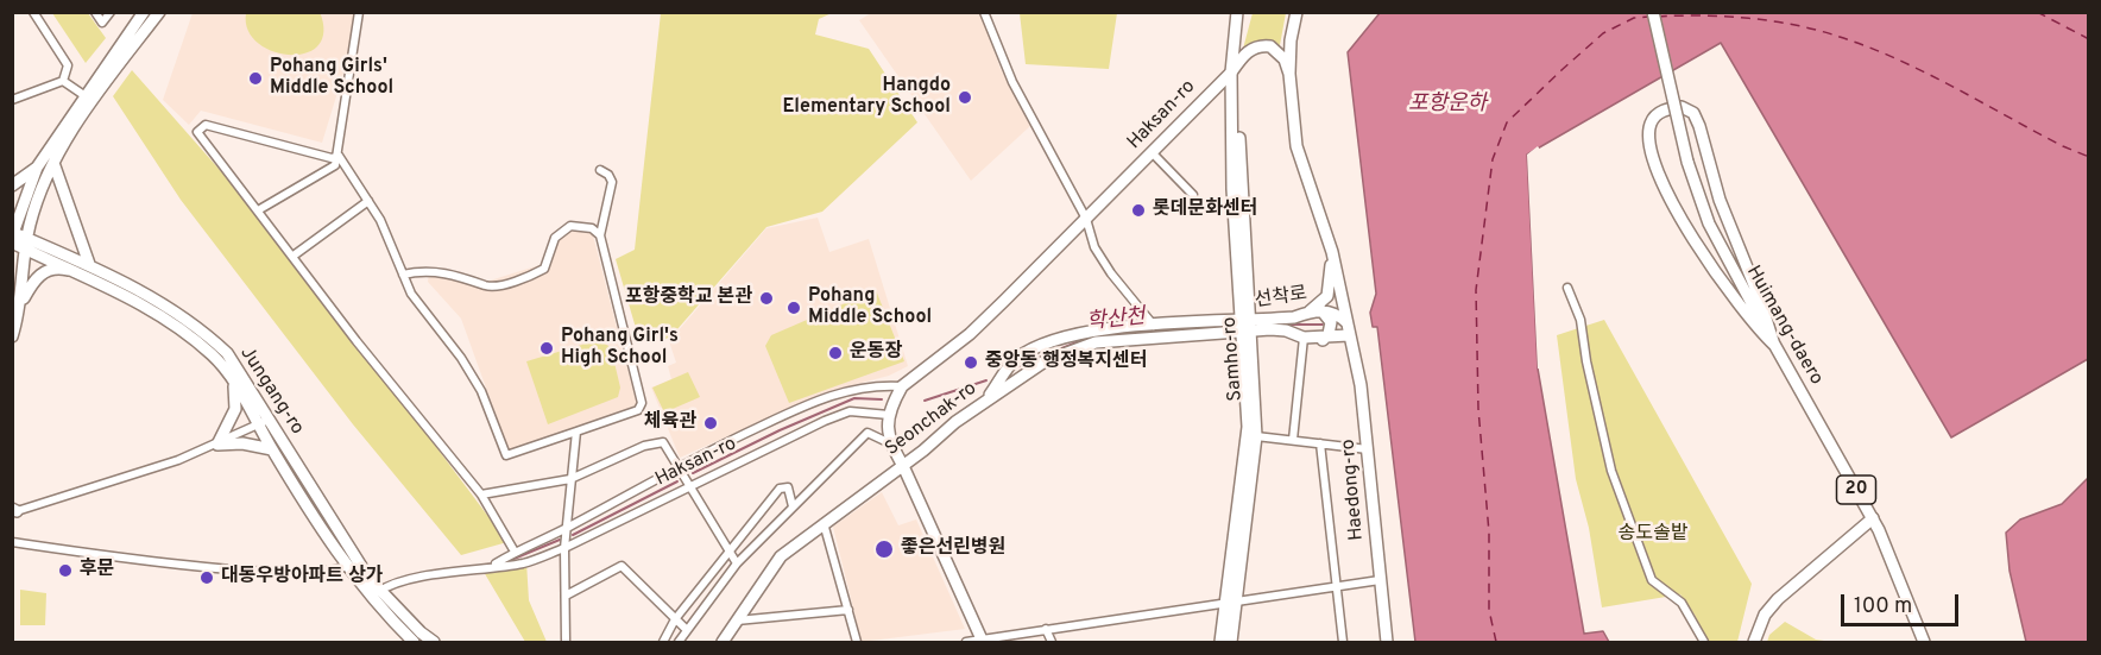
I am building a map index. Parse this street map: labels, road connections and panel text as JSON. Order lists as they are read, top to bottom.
{
  "streets": {
    "main road": [
      "Haksan-ro",
      "선착로",
      "Huimang-daero",
      "Samho-ro",
      "Jungang-ro",
      "Seonchak-ro",
      "Haedong-ro",
      "20"
    ]
  },
  "crossings": [
    ["Haksan-ro", "Samho-ro"],
    ["Haksan-ro", "Jungang-ro"],
    ["Haksan-ro", "Haedong-ro"],
    ["선착로", "Samho-ro"],
    ["선착로", "Seonchak-ro"],
    ["선착로", "Haedong-ro"],
    ["Samho-ro", "Seonchak-ro"],
    ["Seonchak-ro", "Haedong-ro"]
  ],
  "water": ["포항운하", "학산천"],
  "parks": ["송도솔밭"],
  "places": [
    "Pohang Girls' Middle School",
    "Hangdo Elementary School",
    "롯데문화센터",
    "포항중학교 본관",
    "Pohang Middle School",
    "Pohang Girl's High School",
    "운동장",
    "중앙동 행정복지센터",
    "체육관",
    "좋은선린병원",
    "후문",
    "대동우방아파트 상가"
  ],
  "scale_bar": "100 m"
}
